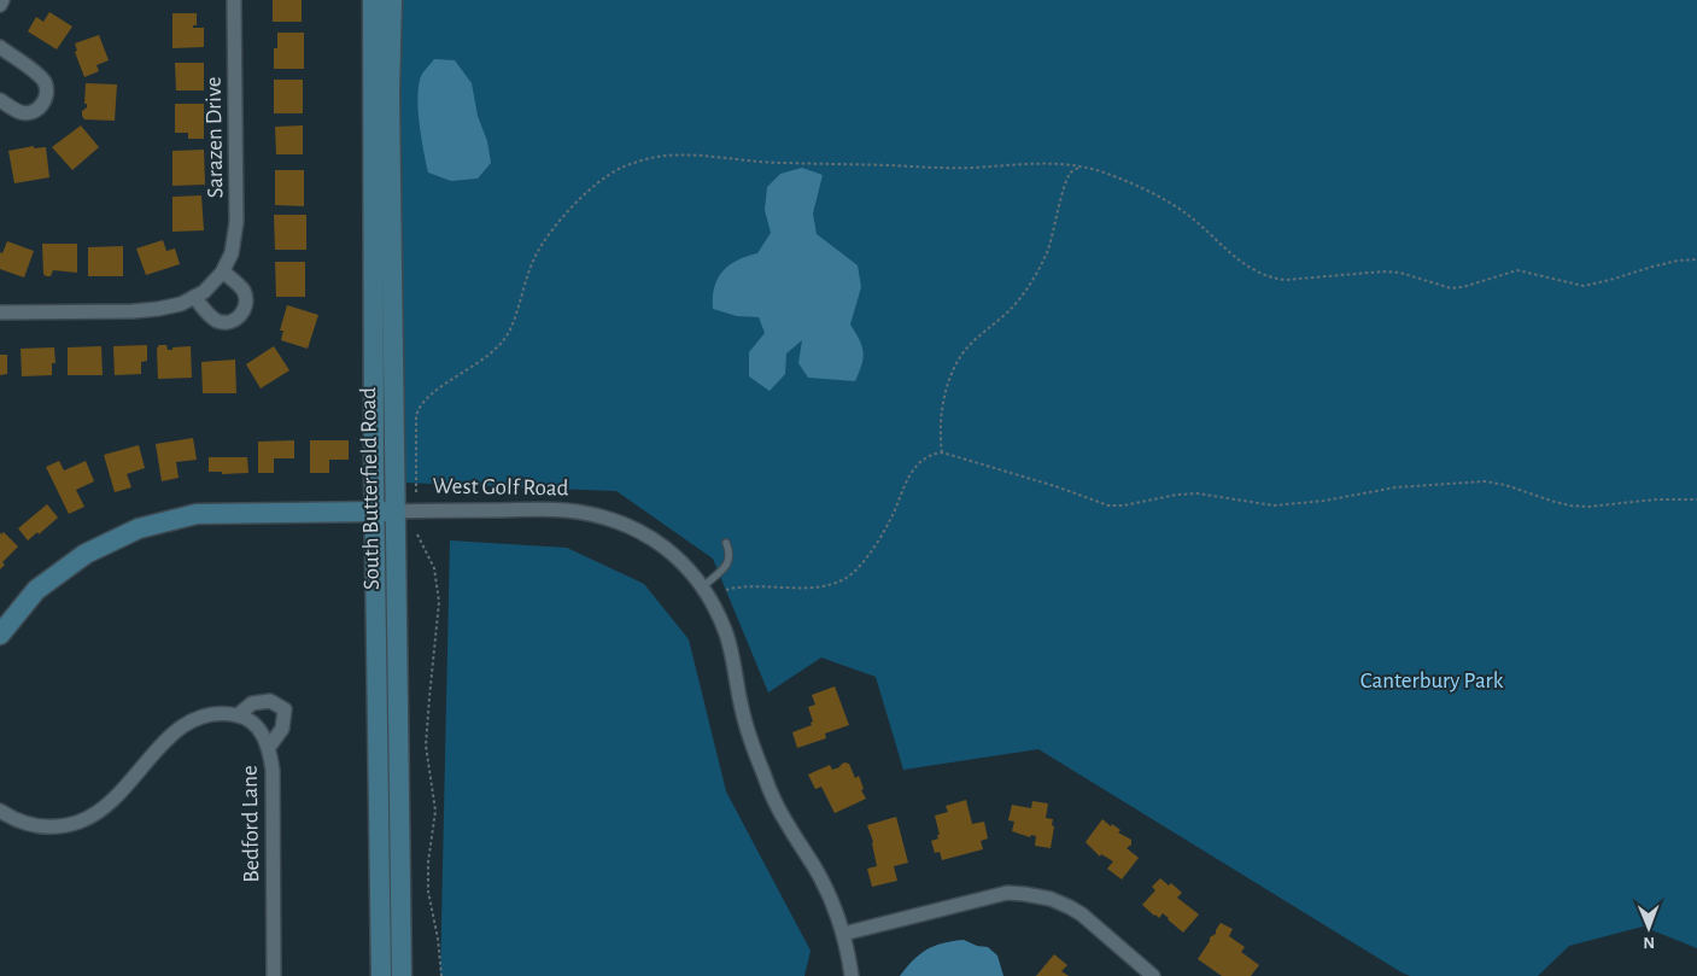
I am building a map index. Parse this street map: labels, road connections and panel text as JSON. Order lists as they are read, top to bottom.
{
  "streets": {
    "main road": ["West Golf Road", "South Butterfield Road"],
    "street": ["Sarazen Drive", "Bedford Lane"]
  },
  "crossings": [
    ["West Golf Road", "South Butterfield Road"]
  ],
  "parks": ["Canterbury Park"],
  "north": "bottom"
}
